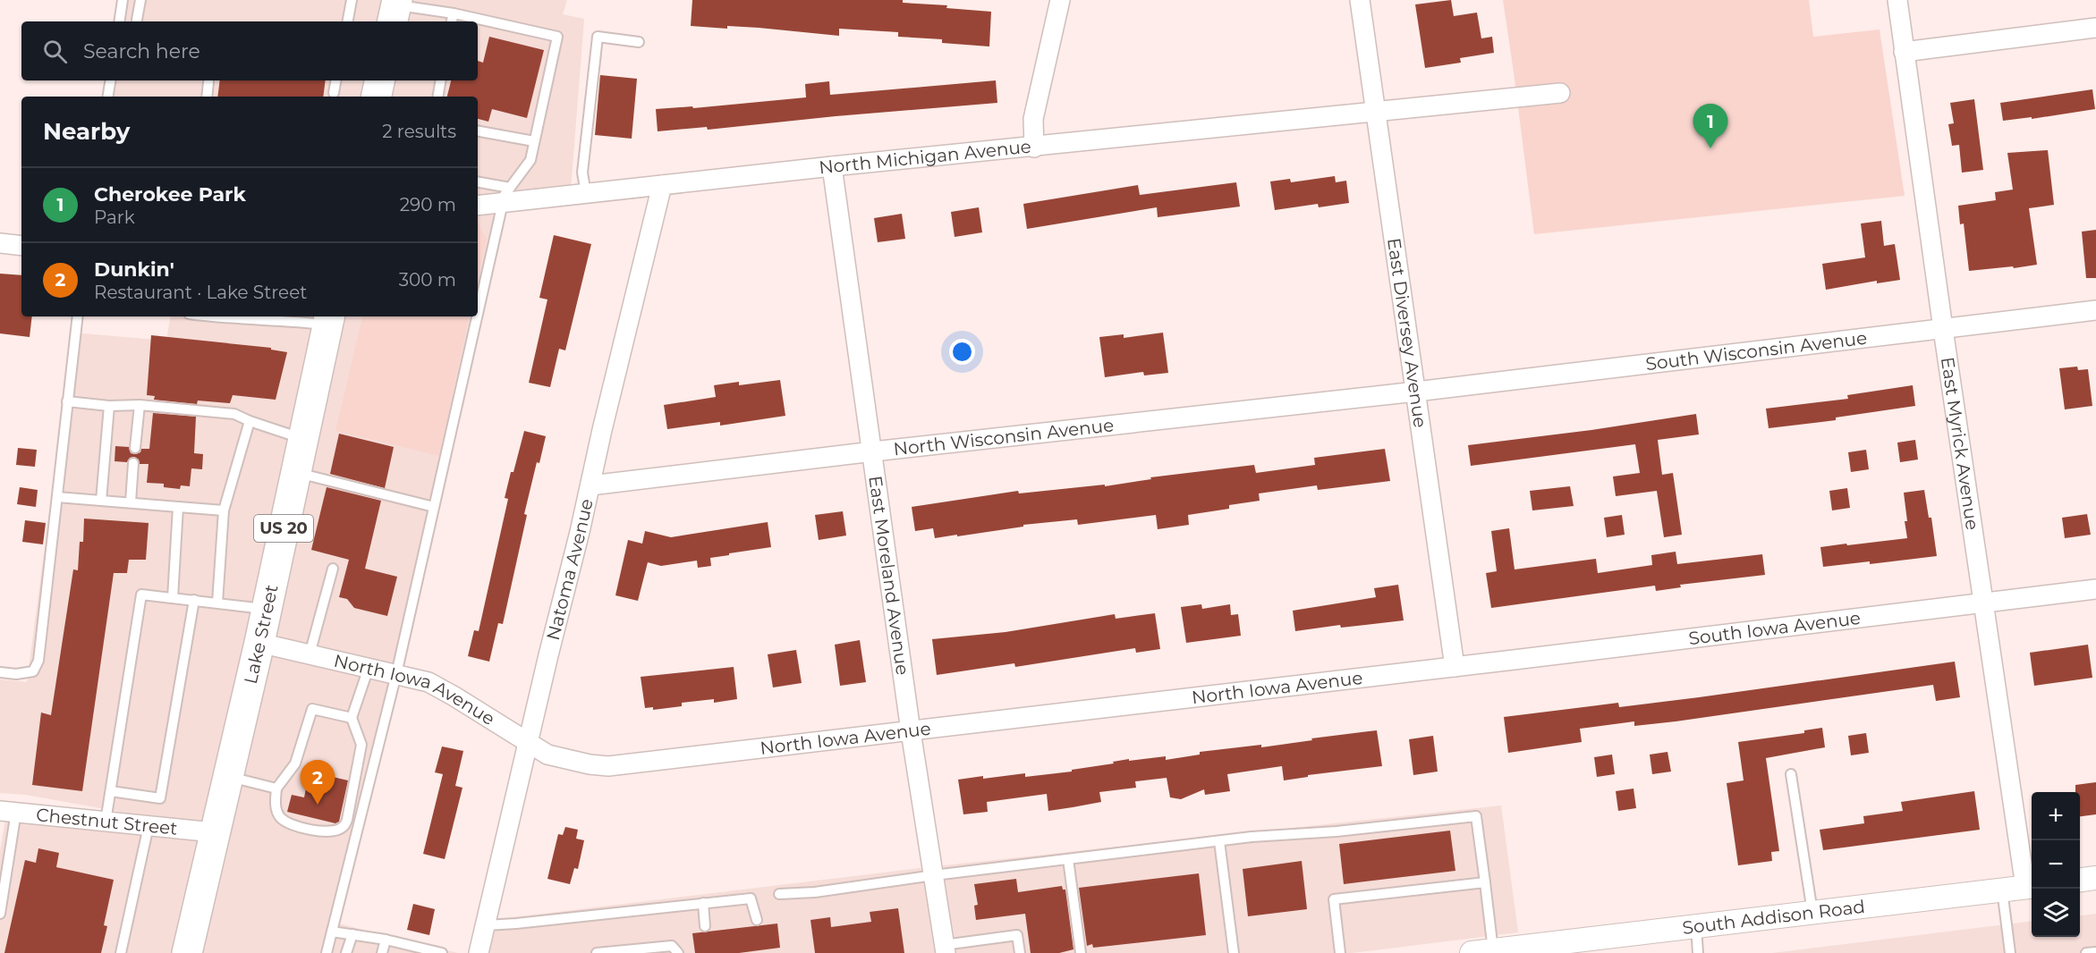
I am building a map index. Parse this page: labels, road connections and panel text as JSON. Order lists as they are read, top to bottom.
{
  "streets": {
    "main road": ["US 20", "Lake Street"],
    "street": [
      "North Michigan Avenue",
      "East Diversey Avenue",
      "South Wisconsin Avenue",
      "North Wisconsin Avenue",
      "East Myrick Avenue",
      "Natoma Avenue",
      "East Moreland Avenue",
      "South Iowa Avenue",
      "North Iowa Avenue",
      "Chestnut Street",
      "South Addison Road"
    ]
  },
  "crossings": [
    ["North Michigan Avenue", "East Diversey Avenue"],
    ["North Michigan Avenue", "Natoma Avenue"],
    ["North Michigan Avenue", "East Moreland Avenue"],
    ["East Diversey Avenue", "South Wisconsin Avenue"],
    ["East Diversey Avenue", "North Wisconsin Avenue"],
    ["East Diversey Avenue", "South Iowa Avenue"],
    ["East Diversey Avenue", "North Iowa Avenue"],
    ["South Wisconsin Avenue", "North Wisconsin Avenue"],
    ["South Wisconsin Avenue", "East Myrick Avenue"],
    ["North Wisconsin Avenue", "Natoma Avenue"],
    ["North Wisconsin Avenue", "East Moreland Avenue"],
    ["East Myrick Avenue", "South Iowa Avenue"],
    ["East Myrick Avenue", "South Addison Road"],
    ["Natoma Avenue", "North Iowa Avenue"],
    ["East Moreland Avenue", "North Iowa Avenue"],
    ["South Iowa Avenue", "North Iowa Avenue"],
    ["Lake Street", "North Iowa Avenue"],
    ["Lake Street", "Chestnut Street"]
  ],
  "page": {
    "search": "Search here",
    "heading": ["Nearby", "2 results"],
    "pins": ["1", "2"],
    "list": [
      {
        "mark": "1",
        "name": "Cherokee Park",
        "note": "Park",
        "value": "290 m"
      },
      {
        "mark": "2",
        "name": "Dunkin'",
        "note": "Restaurant · Lake Street",
        "value": "300 m"
      }
    ],
    "map_buttons": ["+", "−"]
  }
}
